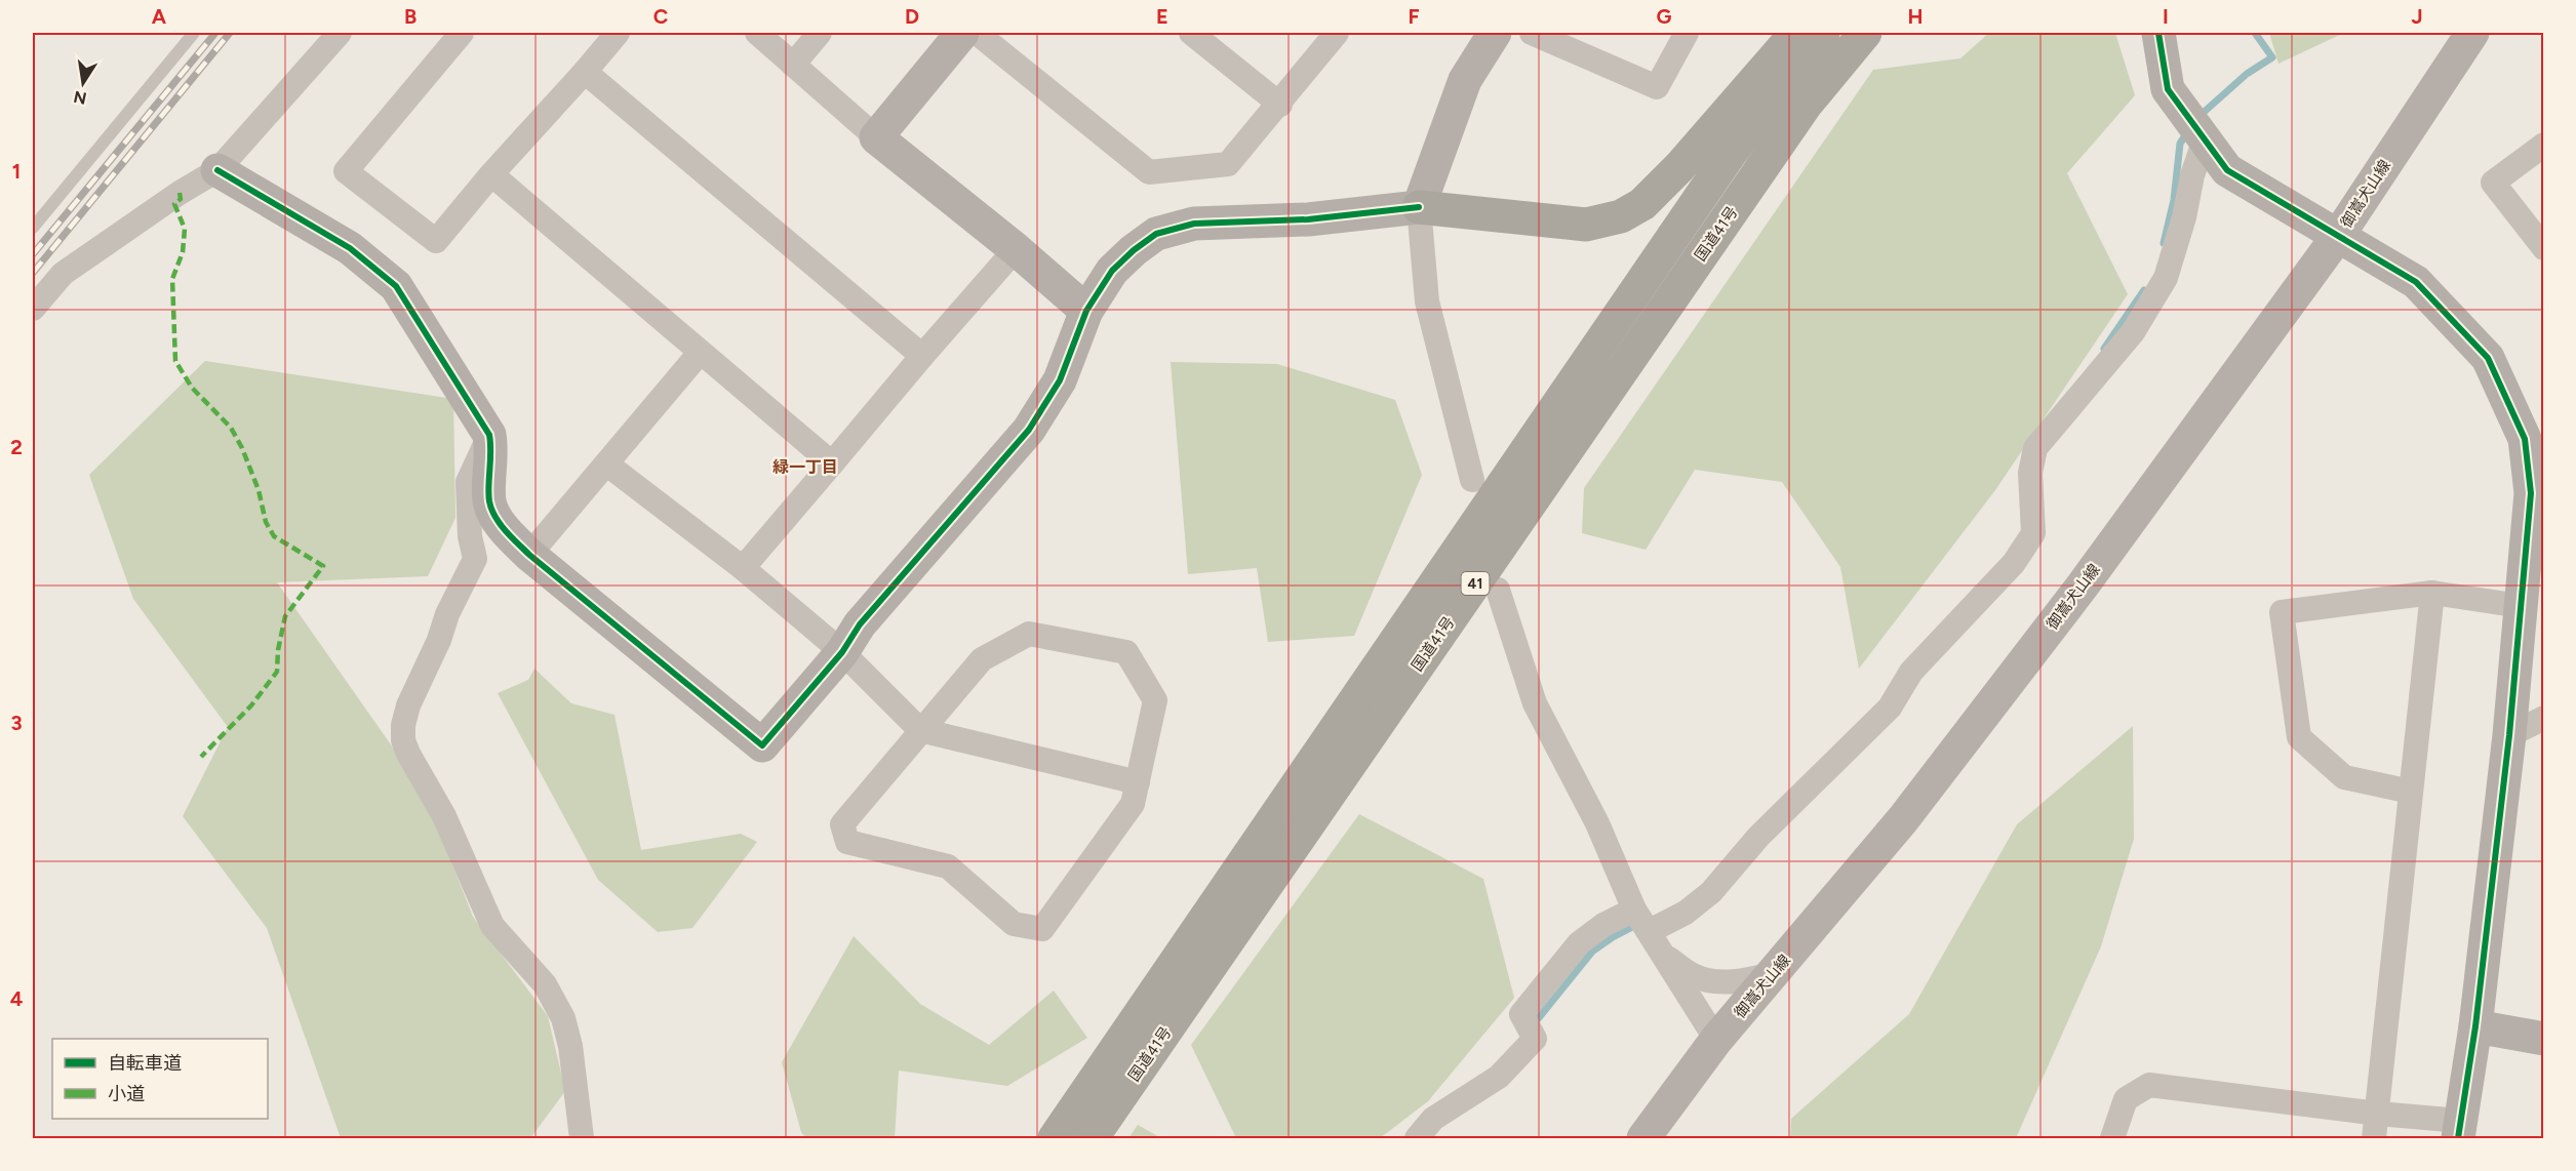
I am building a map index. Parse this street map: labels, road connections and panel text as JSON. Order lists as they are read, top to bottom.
{
  "streets": {
    "highway": ["国道41号", "41"],
    "street": ["御嵩犬山線"]
  },
  "districts": ["緑一丁目"],
  "legend": ["自転車道", "小道"],
  "north": "bottom",
  "grid": {
    "columns": [
      "A",
      "B",
      "C",
      "D",
      "E",
      "F",
      "G",
      "H",
      "I",
      "J"
    ],
    "rows": [
      "1",
      "2",
      "3",
      "4"
    ]
  }
}
